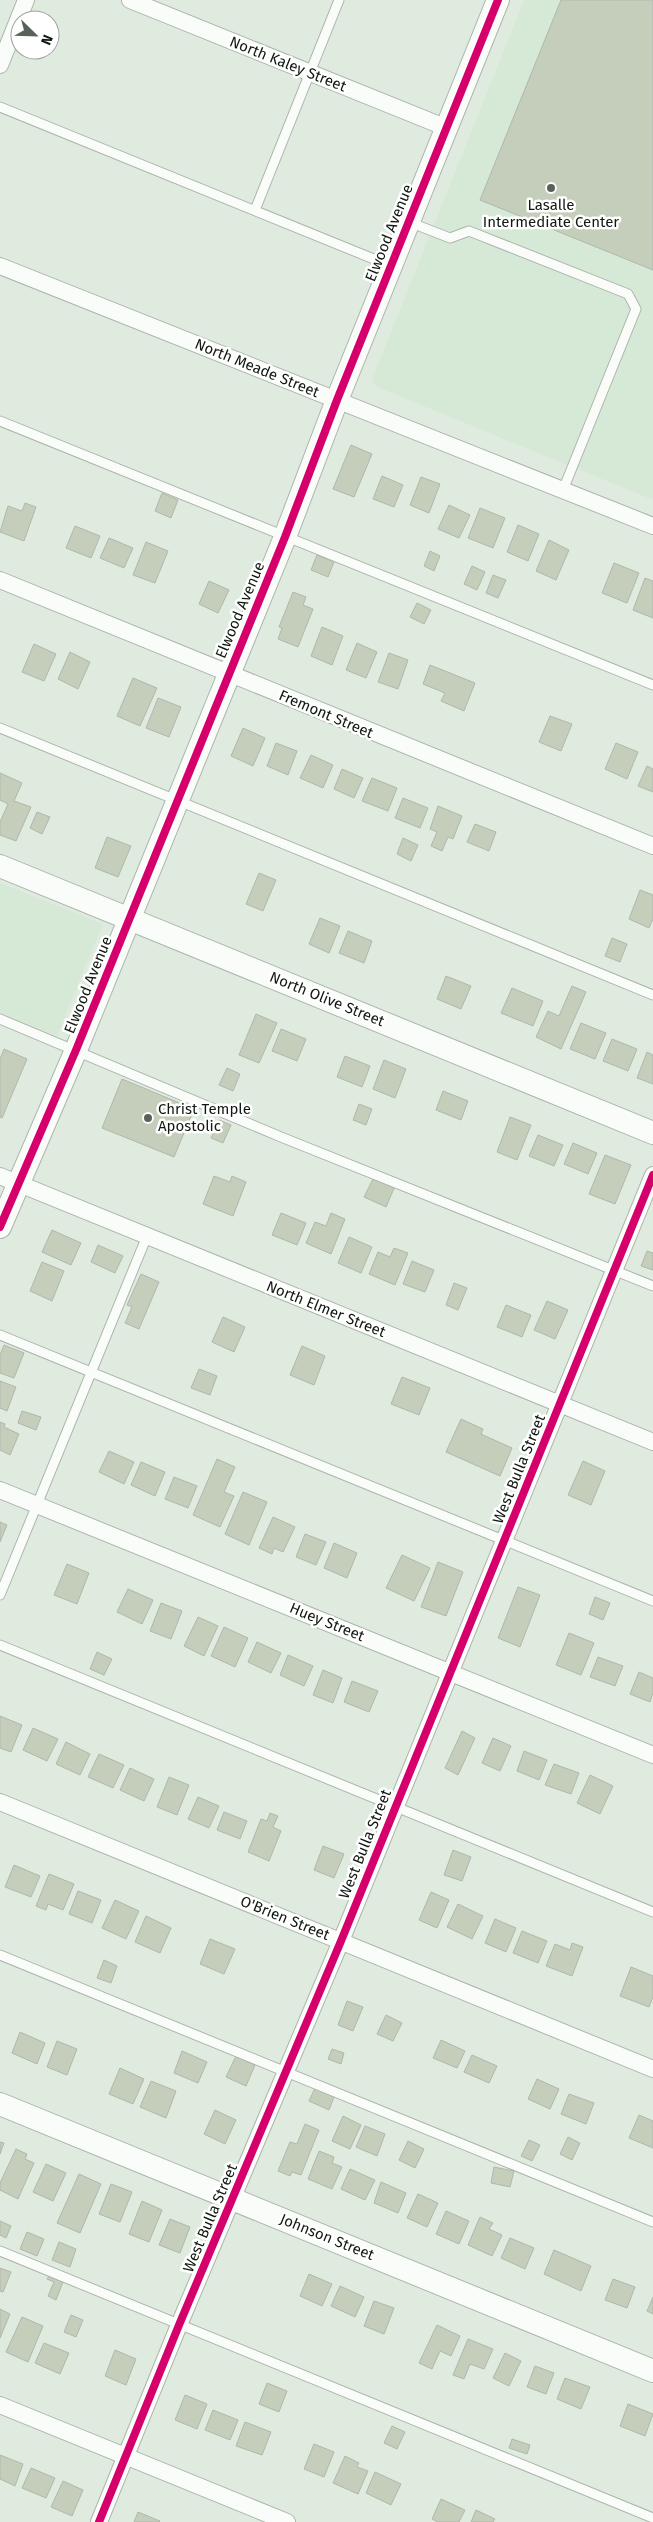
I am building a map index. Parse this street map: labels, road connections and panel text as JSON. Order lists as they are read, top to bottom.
{
  "streets": {
    "street": [
      "North Kaley Street",
      "Elwood Avenue",
      "North Meade Street",
      "Fremont Street",
      "North Olive Street",
      "North Elmer Street",
      "West Bulla Street",
      "Huey Street",
      "O'Brien Street",
      "Johnson Street"
    ]
  },
  "crossings": [
    ["North Kaley Street", "Elwood Avenue"],
    ["Elwood Avenue", "North Meade Street"],
    ["Elwood Avenue", "Fremont Street"],
    ["Elwood Avenue", "North Olive Street"],
    ["Elwood Avenue", "North Elmer Street"],
    ["North Elmer Street", "West Bulla Street"],
    ["West Bulla Street", "Huey Street"],
    ["West Bulla Street", "O'Brien Street"],
    ["West Bulla Street", "Johnson Street"]
  ],
  "places": ["Lasalle Intermediate Center", "Christ Temple Apostolic"],
  "north": "bottom right"
}
